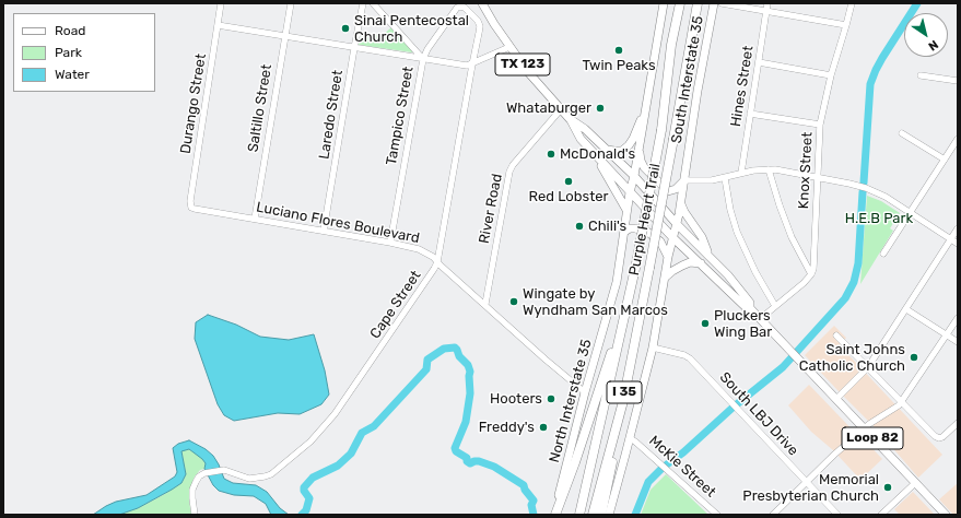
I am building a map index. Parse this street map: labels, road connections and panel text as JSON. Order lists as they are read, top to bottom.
{
  "streets": {
    "highway": ["Purple Heart Trail", "I 35"],
    "main road": [
      "TX 123",
      "South Interstate 35",
      "North Interstate 35",
      "Loop 82"
    ],
    "street": [
      "Hines Street",
      "Durango Street",
      "Saltillo Street",
      "Laredo Street",
      "Tampico Street",
      "Knox Street",
      "River Road",
      "Luciano Flores Boulevard",
      "Cape Street",
      "South LBJ Drive",
      "McKie Street"
    ]
  },
  "crossings": [
    ["TX 123", "South Interstate 35"],
    ["TX 123", "River Road"],
    ["TX 123", "North Interstate 35"],
    ["TX 123", "Loop 82"],
    ["South Interstate 35", "Loop 82"],
    ["Durango Street", "Luciano Flores Boulevard"],
    ["Saltillo Street", "Luciano Flores Boulevard"],
    ["Laredo Street", "Luciano Flores Boulevard"],
    ["Tampico Street", "Luciano Flores Boulevard"],
    ["Tampico Street", "Cape Street"],
    ["River Road", "Luciano Flores Boulevard"],
    ["Luciano Flores Boulevard", "Cape Street"],
    ["Luciano Flores Boulevard", "North Interstate 35"]
  ],
  "parks": ["H.E.B Park"],
  "places": [
    "Sinai Pentecostal Church",
    "Twin Peaks",
    "Whataburger",
    "McDonald's",
    "Red Lobster",
    "Chili's",
    "Wingate by Wyndham San Marcos",
    "Pluckers Wing Bar",
    "Saint Johns Catholic Church",
    "Hooters",
    "Freddy's",
    "Memorial Presbyterian Church"
  ],
  "legend": ["Road", "Park", "Water"],
  "north": "bottom right"
}
